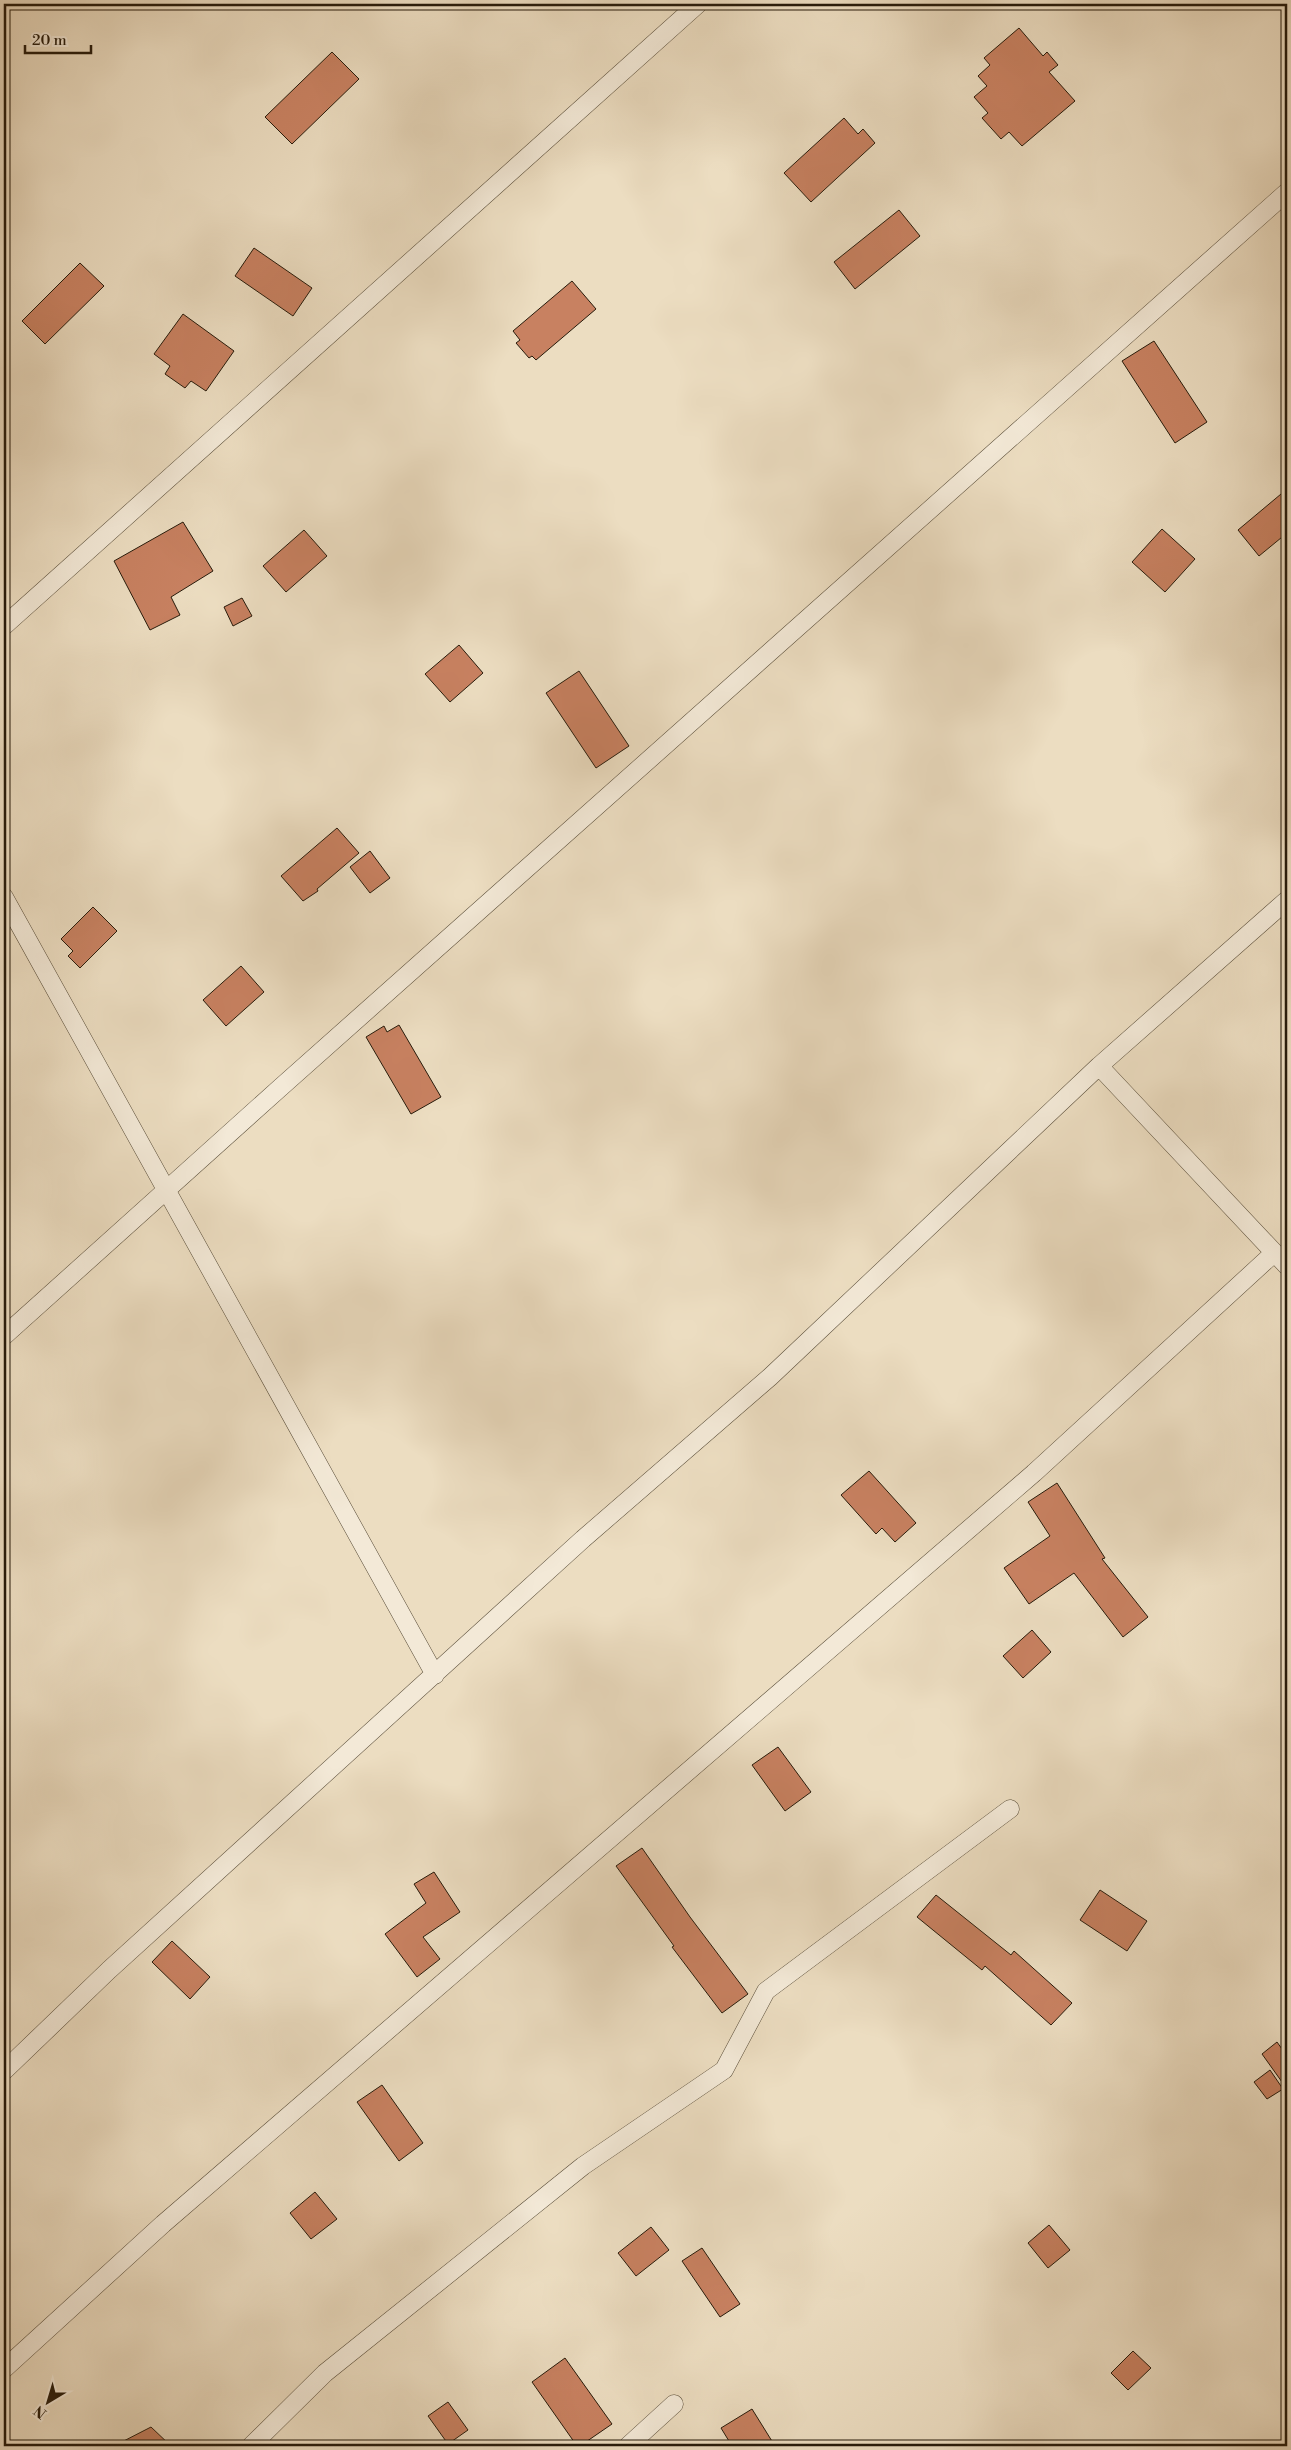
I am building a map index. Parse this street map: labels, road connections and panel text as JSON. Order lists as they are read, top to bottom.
{
  "scale_bar": "20 m",
  "north": "bottom left"
}
